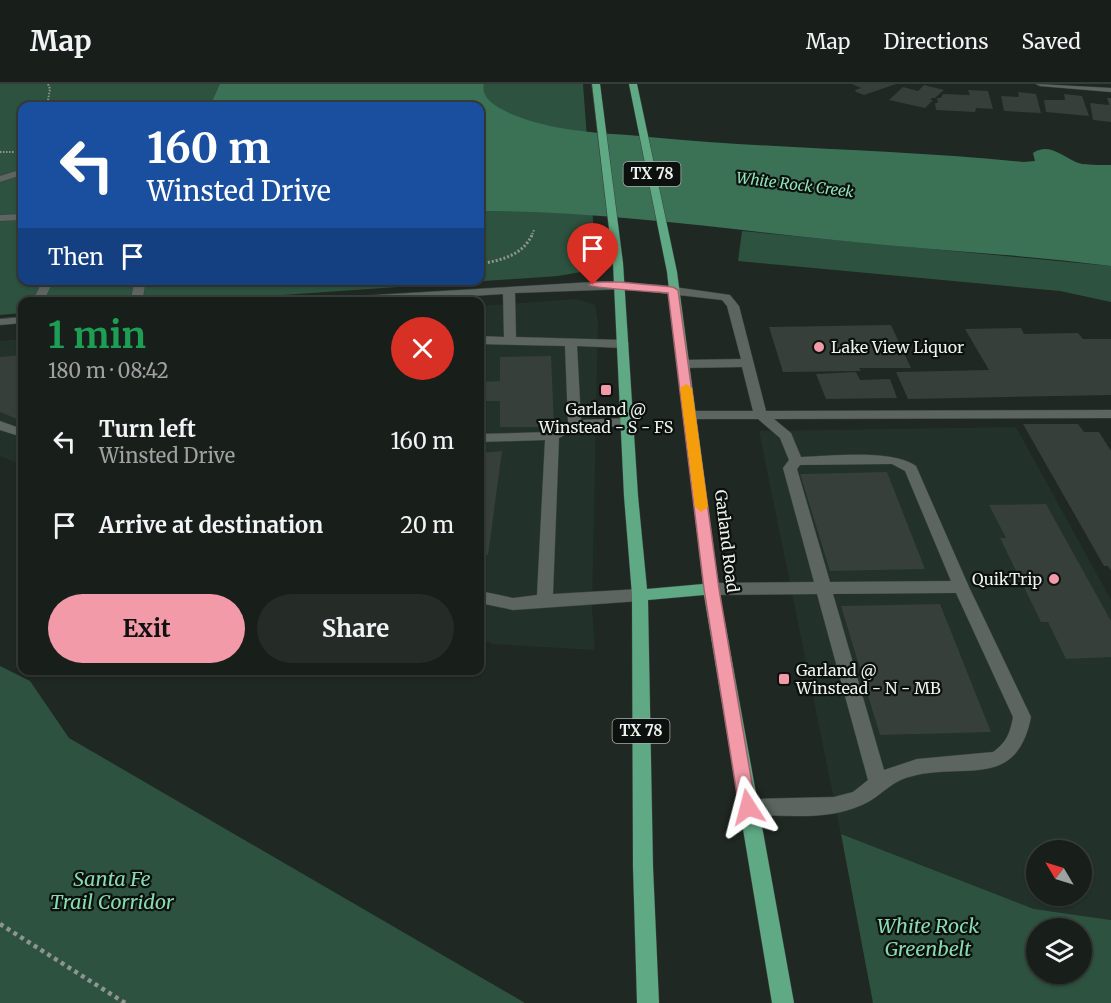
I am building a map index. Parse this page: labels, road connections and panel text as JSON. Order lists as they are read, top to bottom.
{
  "streets": {
    "main road": ["TX 78", "Garland Road"]
  },
  "water": ["White Rock Creek"],
  "parks": ["Santa Fe Trail Corridor", "White Rock Greenbelt"],
  "places": {
    "other": ["Lake View Liquor", "QuikTrip"],
    "transit": ["Garland @ Winstead - S - FS", "Garland @ Winstead - N - MB"]
  },
  "north": "top left",
  "page": {
    "header": "Map",
    "nav": ["Map", "Directions", "Saved"],
    "turn": ["160 m", "Winsted Drive"],
    "then": "Then",
    "heading": ["1 min", "180 m · 08:42"],
    "list": [
      {
        "name": "Turn left",
        "note": "Winsted Drive",
        "value": "160 m"
      },
      {
        "name": "Arrive at destination",
        "value": "20 m"
      }
    ],
    "buttons": ["Exit", "Share"]
  }
}
